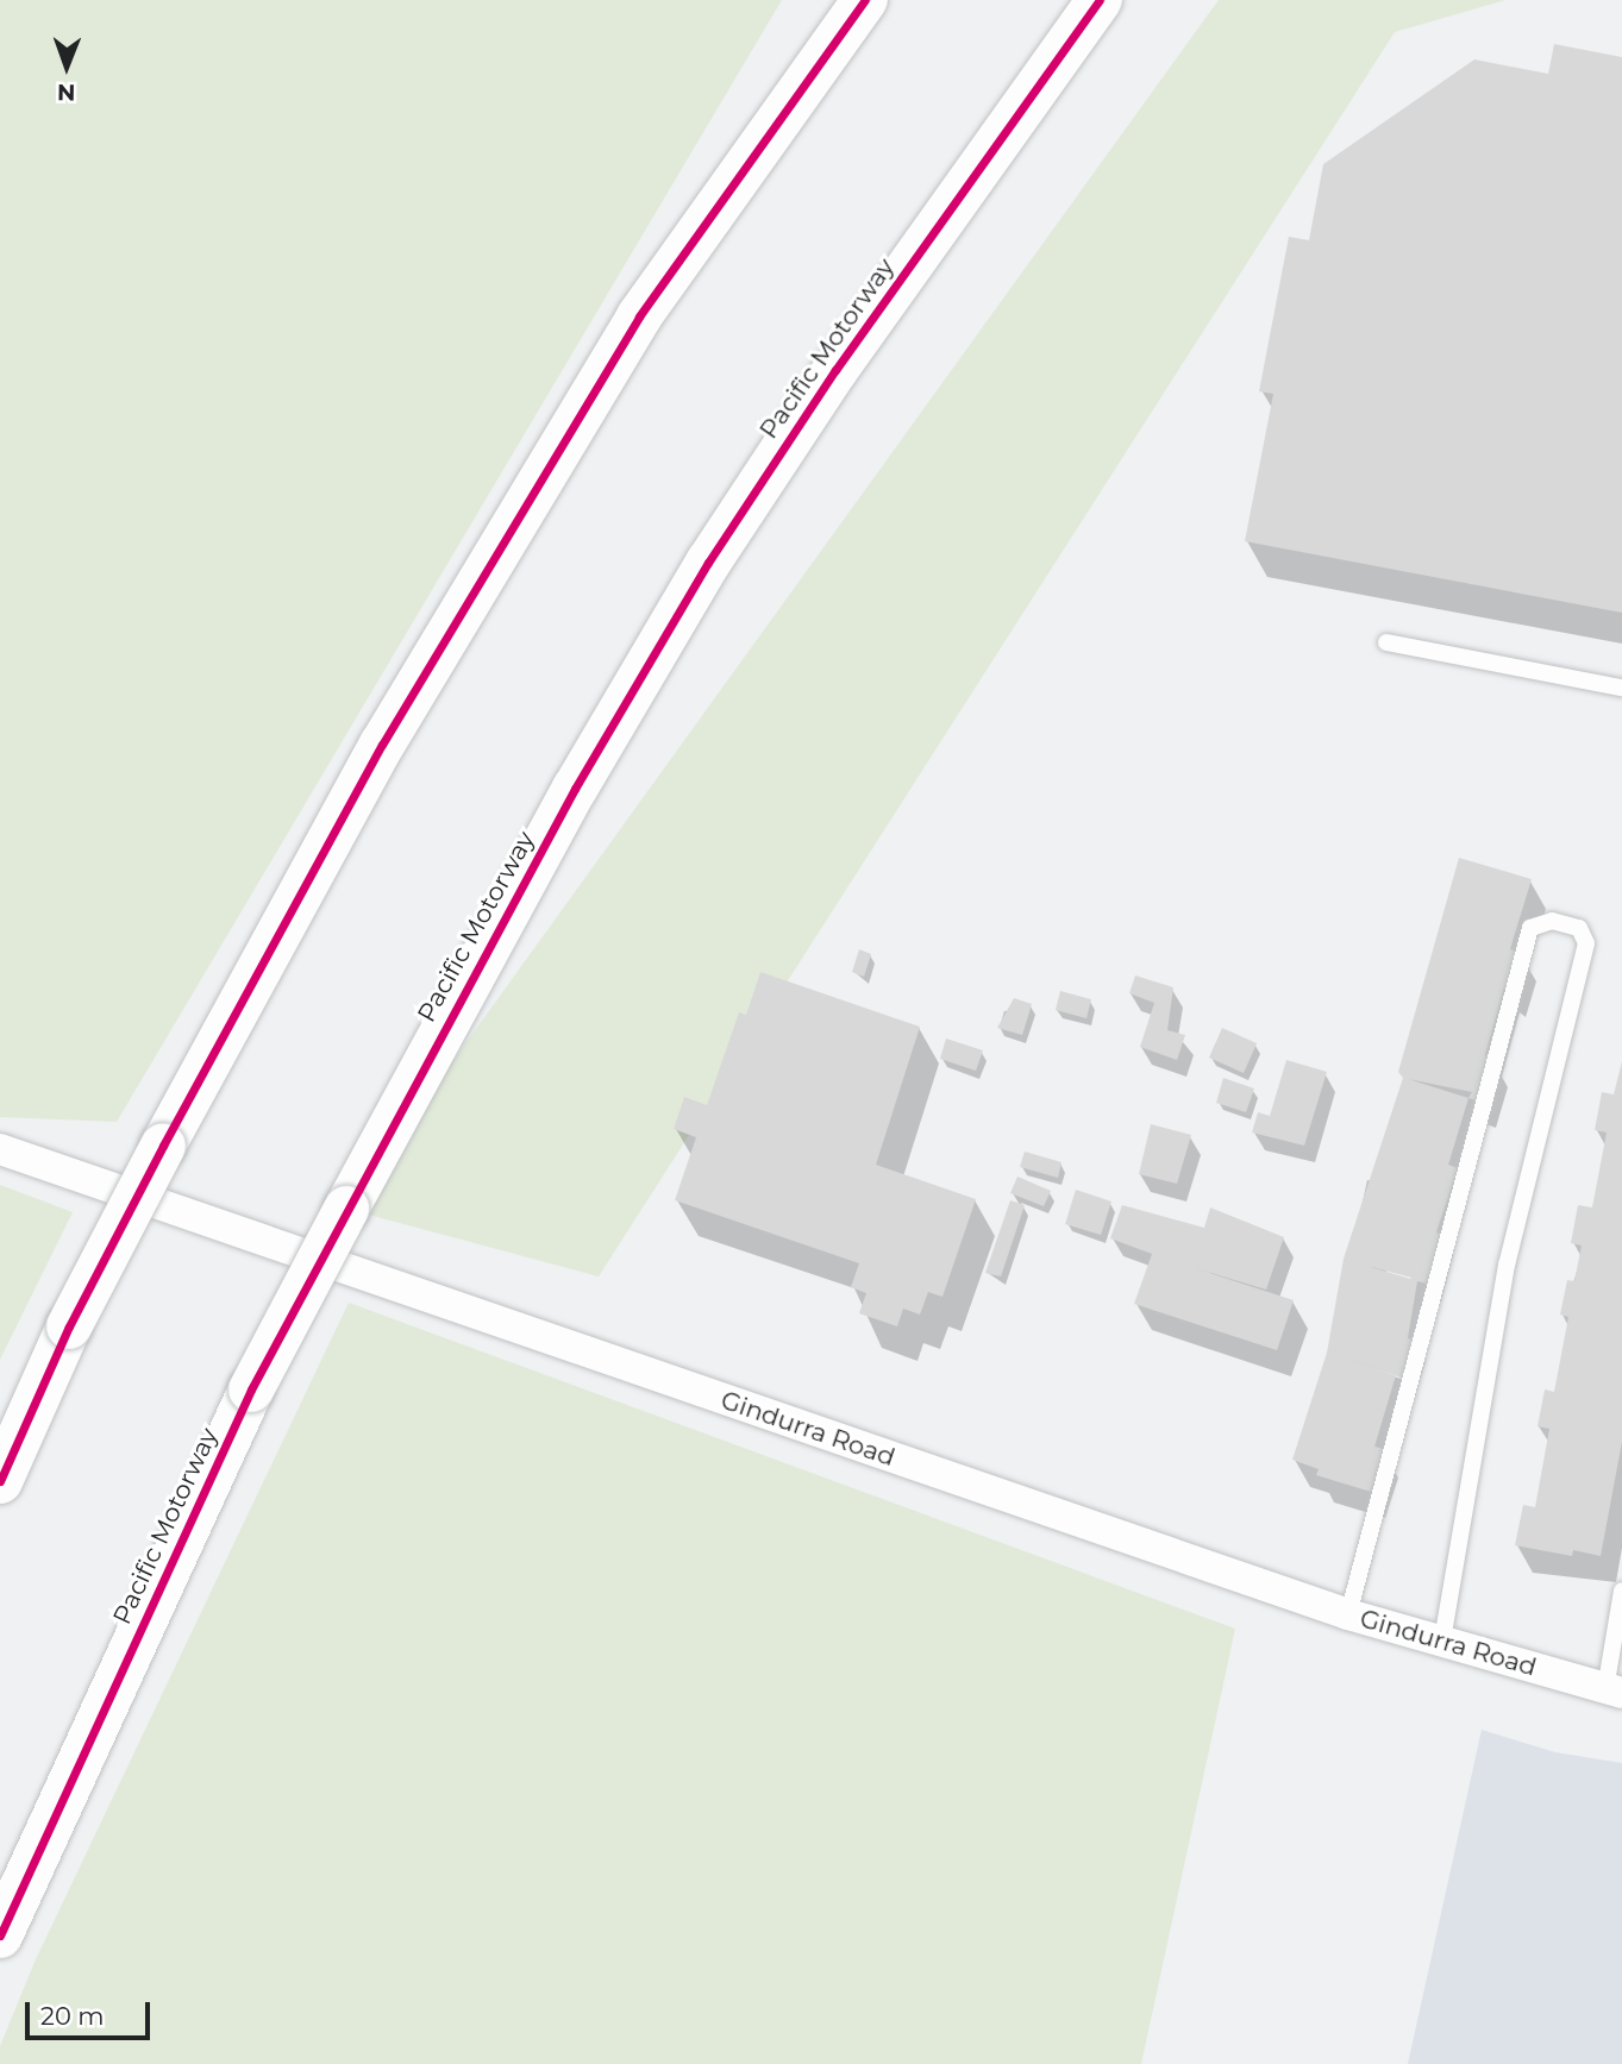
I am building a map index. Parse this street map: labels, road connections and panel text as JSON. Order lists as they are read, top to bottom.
{
  "streets": {
    "highway": ["Pacific Motorway"],
    "street": ["Gindurra Road"]
  },
  "scale_bar": "20 m",
  "north": "bottom"
}
